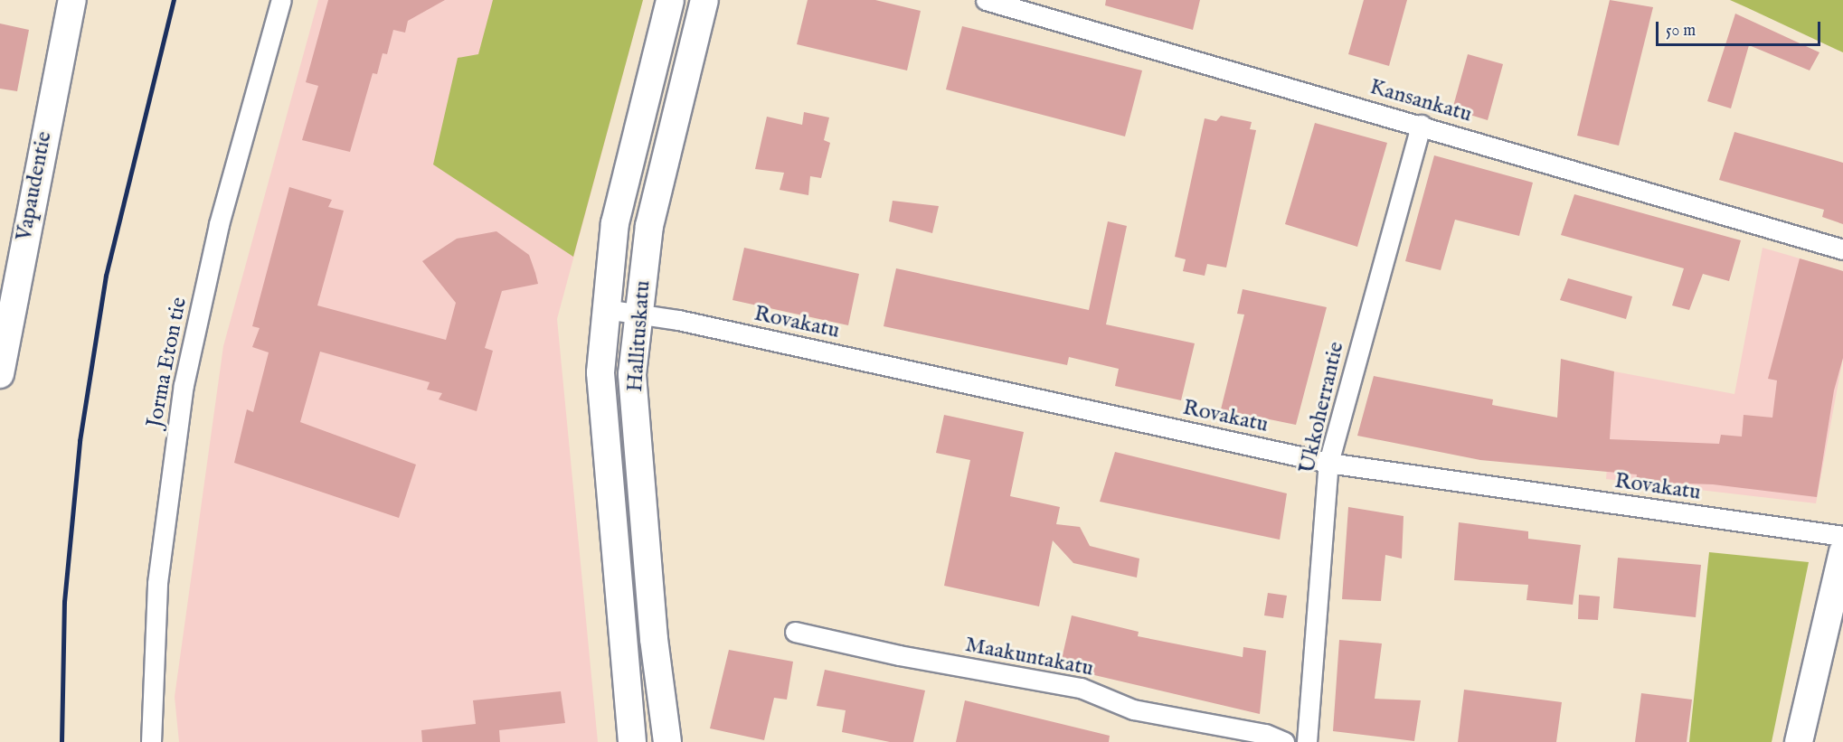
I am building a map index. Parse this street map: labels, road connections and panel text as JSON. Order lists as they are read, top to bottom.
{
  "streets": {
    "street": [
      "Kansankatu",
      "Vapaudentie",
      "Rovakatu",
      "Hallituskatu",
      "Jorma Eton tie",
      "Ukkoherrantie",
      "Maakuntakatu"
    ]
  },
  "crossings": [
    ["Kansankatu", "Ukkoherrantie"],
    ["Rovakatu", "Hallituskatu"],
    ["Rovakatu", "Ukkoherrantie"]
  ],
  "scale_bar": "50 m"
}
